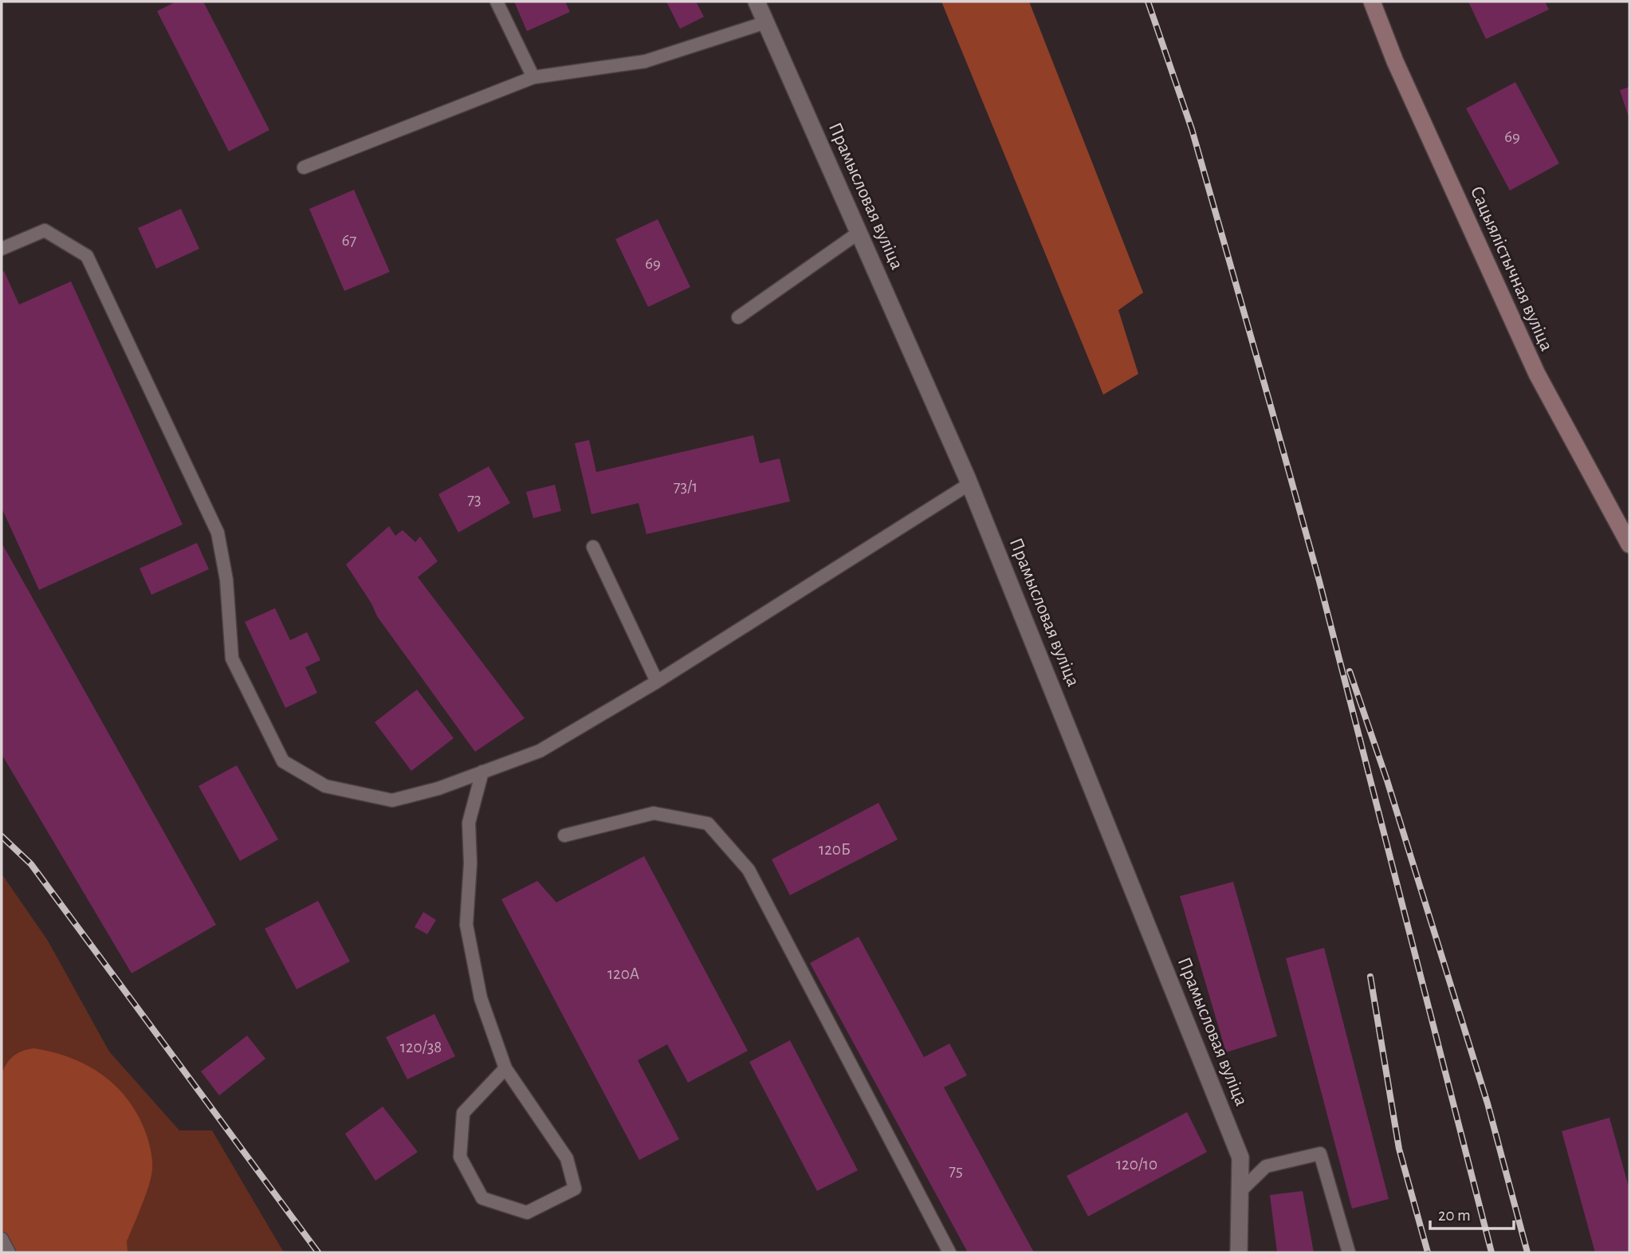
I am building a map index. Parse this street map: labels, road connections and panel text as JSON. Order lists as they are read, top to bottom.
{
  "streets": {
    "street": ["Прамысловая вуліца", "Сацыялістычная вуліца"]
  },
  "house_numbers": [
    "69",
    "67",
    "69",
    "73/1",
    "73",
    "120Б",
    "120А",
    "120/38",
    "120/10",
    "75"
  ],
  "scale_bar": "20 m"
}
